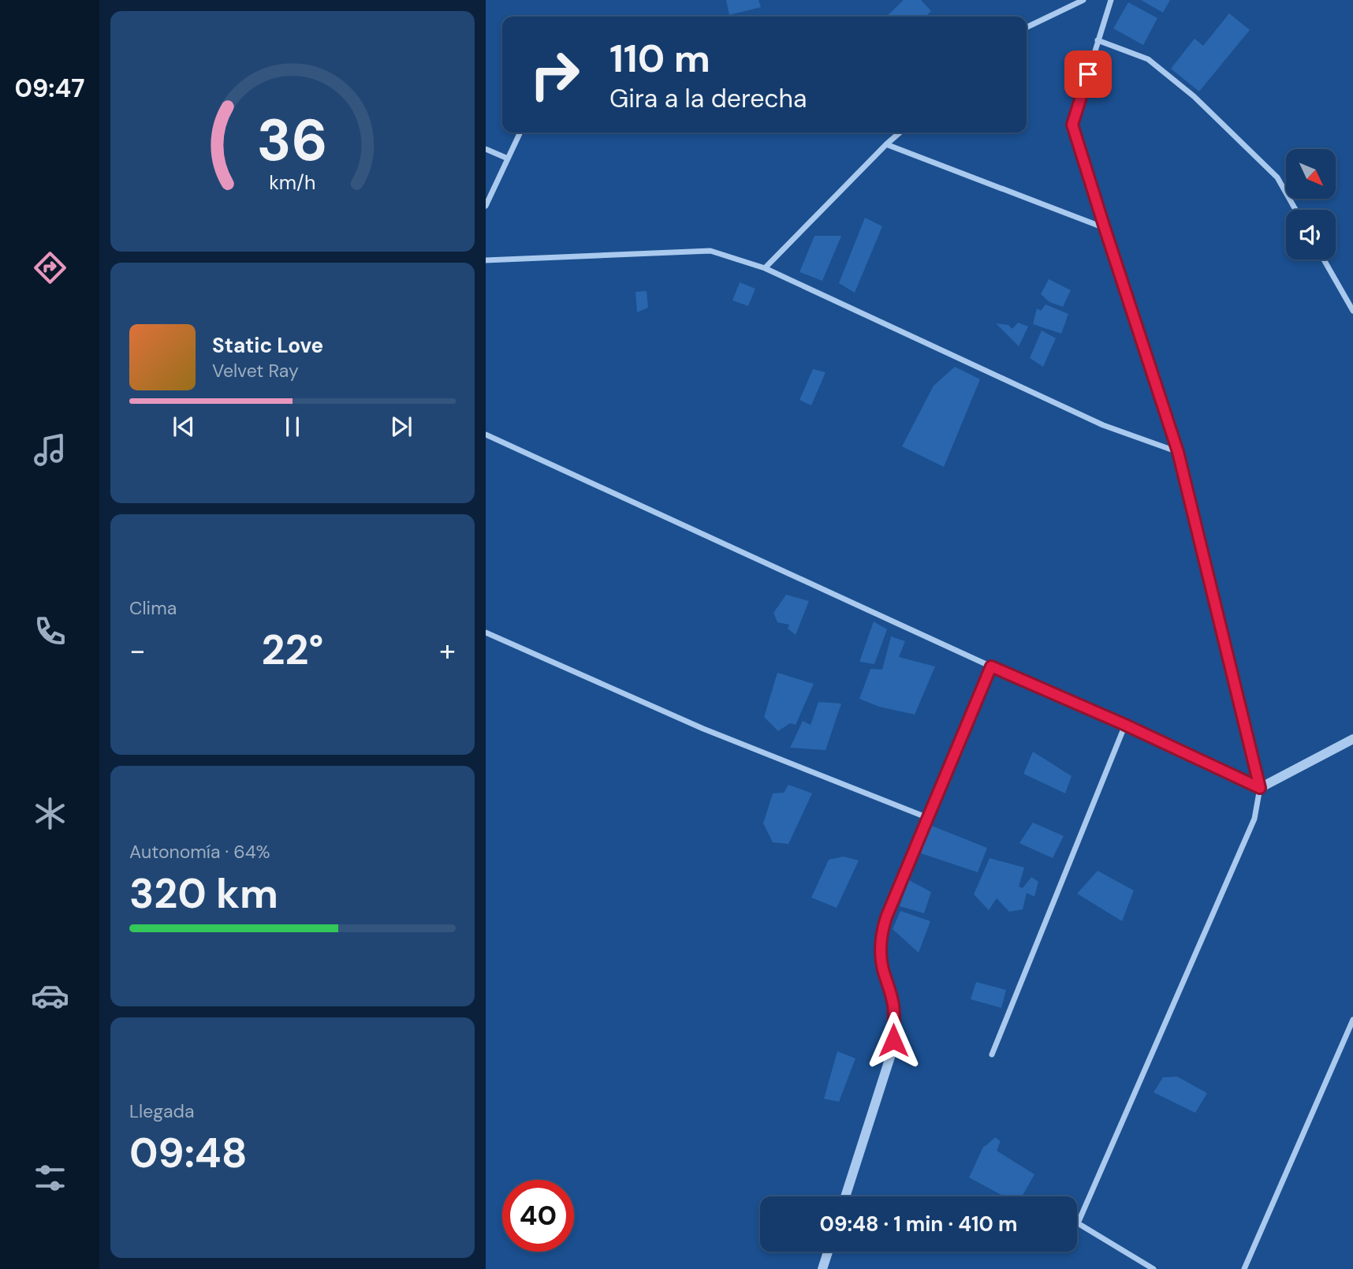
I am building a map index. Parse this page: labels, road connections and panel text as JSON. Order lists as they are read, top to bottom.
{
  "north": "bottom right",
  "page": {
    "tabs": "09:47",
    "turn": ["110 m", "Gira a la derecha"],
    "song": ["Static Love", "Velvet Ray"],
    "tile": [
      "Clima",
      ["Autonomía · 64%", "320 km"],
      ["Llegada", "09:48"]
    ],
    "heat": ["−", "22°", "+"],
    "limit": "40",
    "trip": "09:48 · 1 min · 410 m",
    "gauge": ["36", "km/h"]
  }
}
